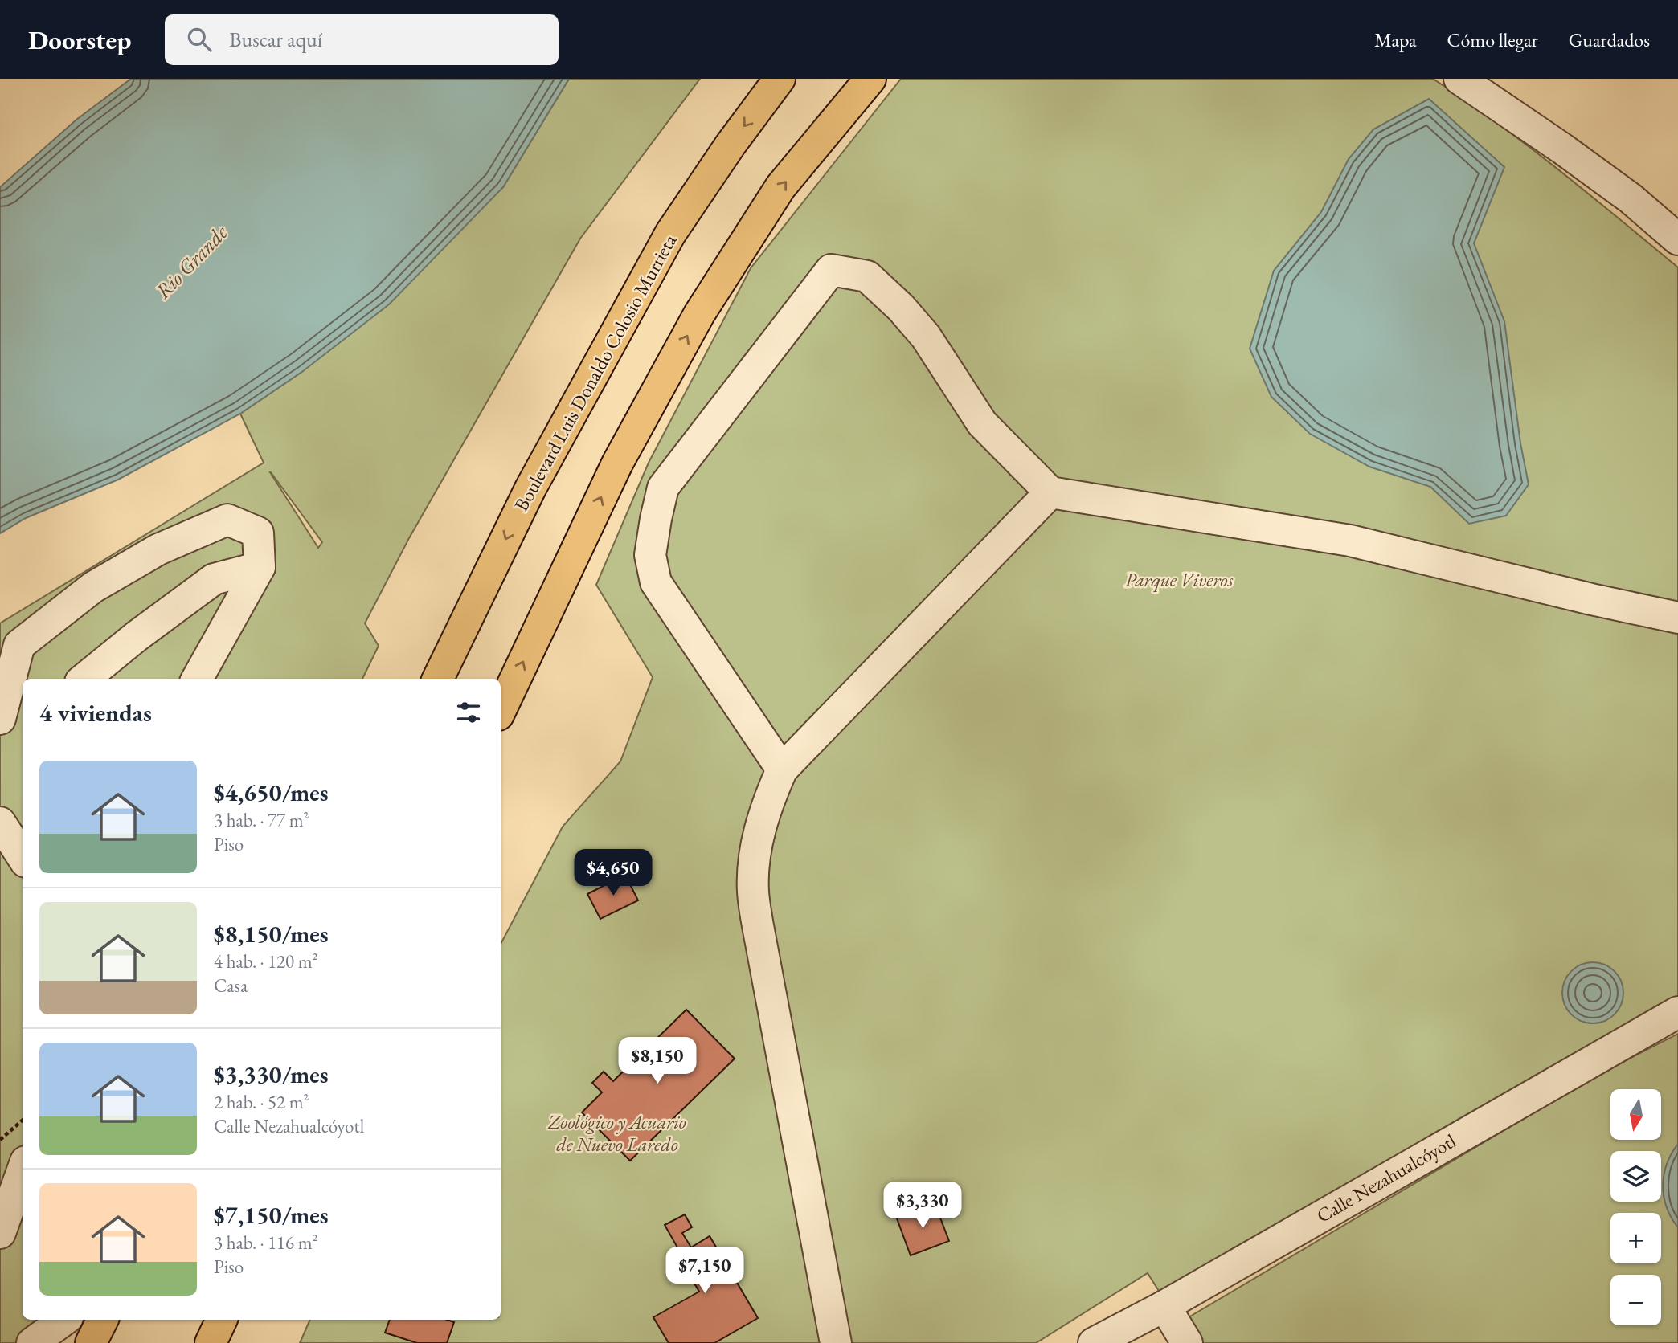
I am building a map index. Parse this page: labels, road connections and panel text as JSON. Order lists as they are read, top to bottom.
{
  "streets": {
    "highway": ["Boulevard Luis Donaldo Colosio Murrieta"],
    "street": ["Calle Nezahualcóyotl"]
  },
  "water": ["Rio Grande"],
  "parks": ["Parque Viveros", "Zoológico y Acuario de Nuevo Laredo"],
  "north": "bottom",
  "page": {
    "header": "Doorstep",
    "search": "Buscar aquí",
    "nav": ["Mapa", "Cómo llegar", "Guardados"],
    "heading": "4 viviendas",
    "list": [
      {
        "name": "$4,650/mes",
        "note": "3 hab. · 77 m² · Piso"
      },
      {
        "name": "$8,150/mes",
        "note": "4 hab. · 120 m² · Casa"
      },
      {
        "name": "$3,330/mes",
        "note": "2 hab. · 52 m² · Calle Nezahualcóyotl"
      },
      {
        "name": "$7,150/mes",
        "note": "3 hab. · 116 m² · Piso"
      }
    ],
    "price": [
      "$4,650",
      "$8,150",
      "$3,330",
      "$7,150"
    ],
    "map_buttons": ["+", "−"]
  }
}
